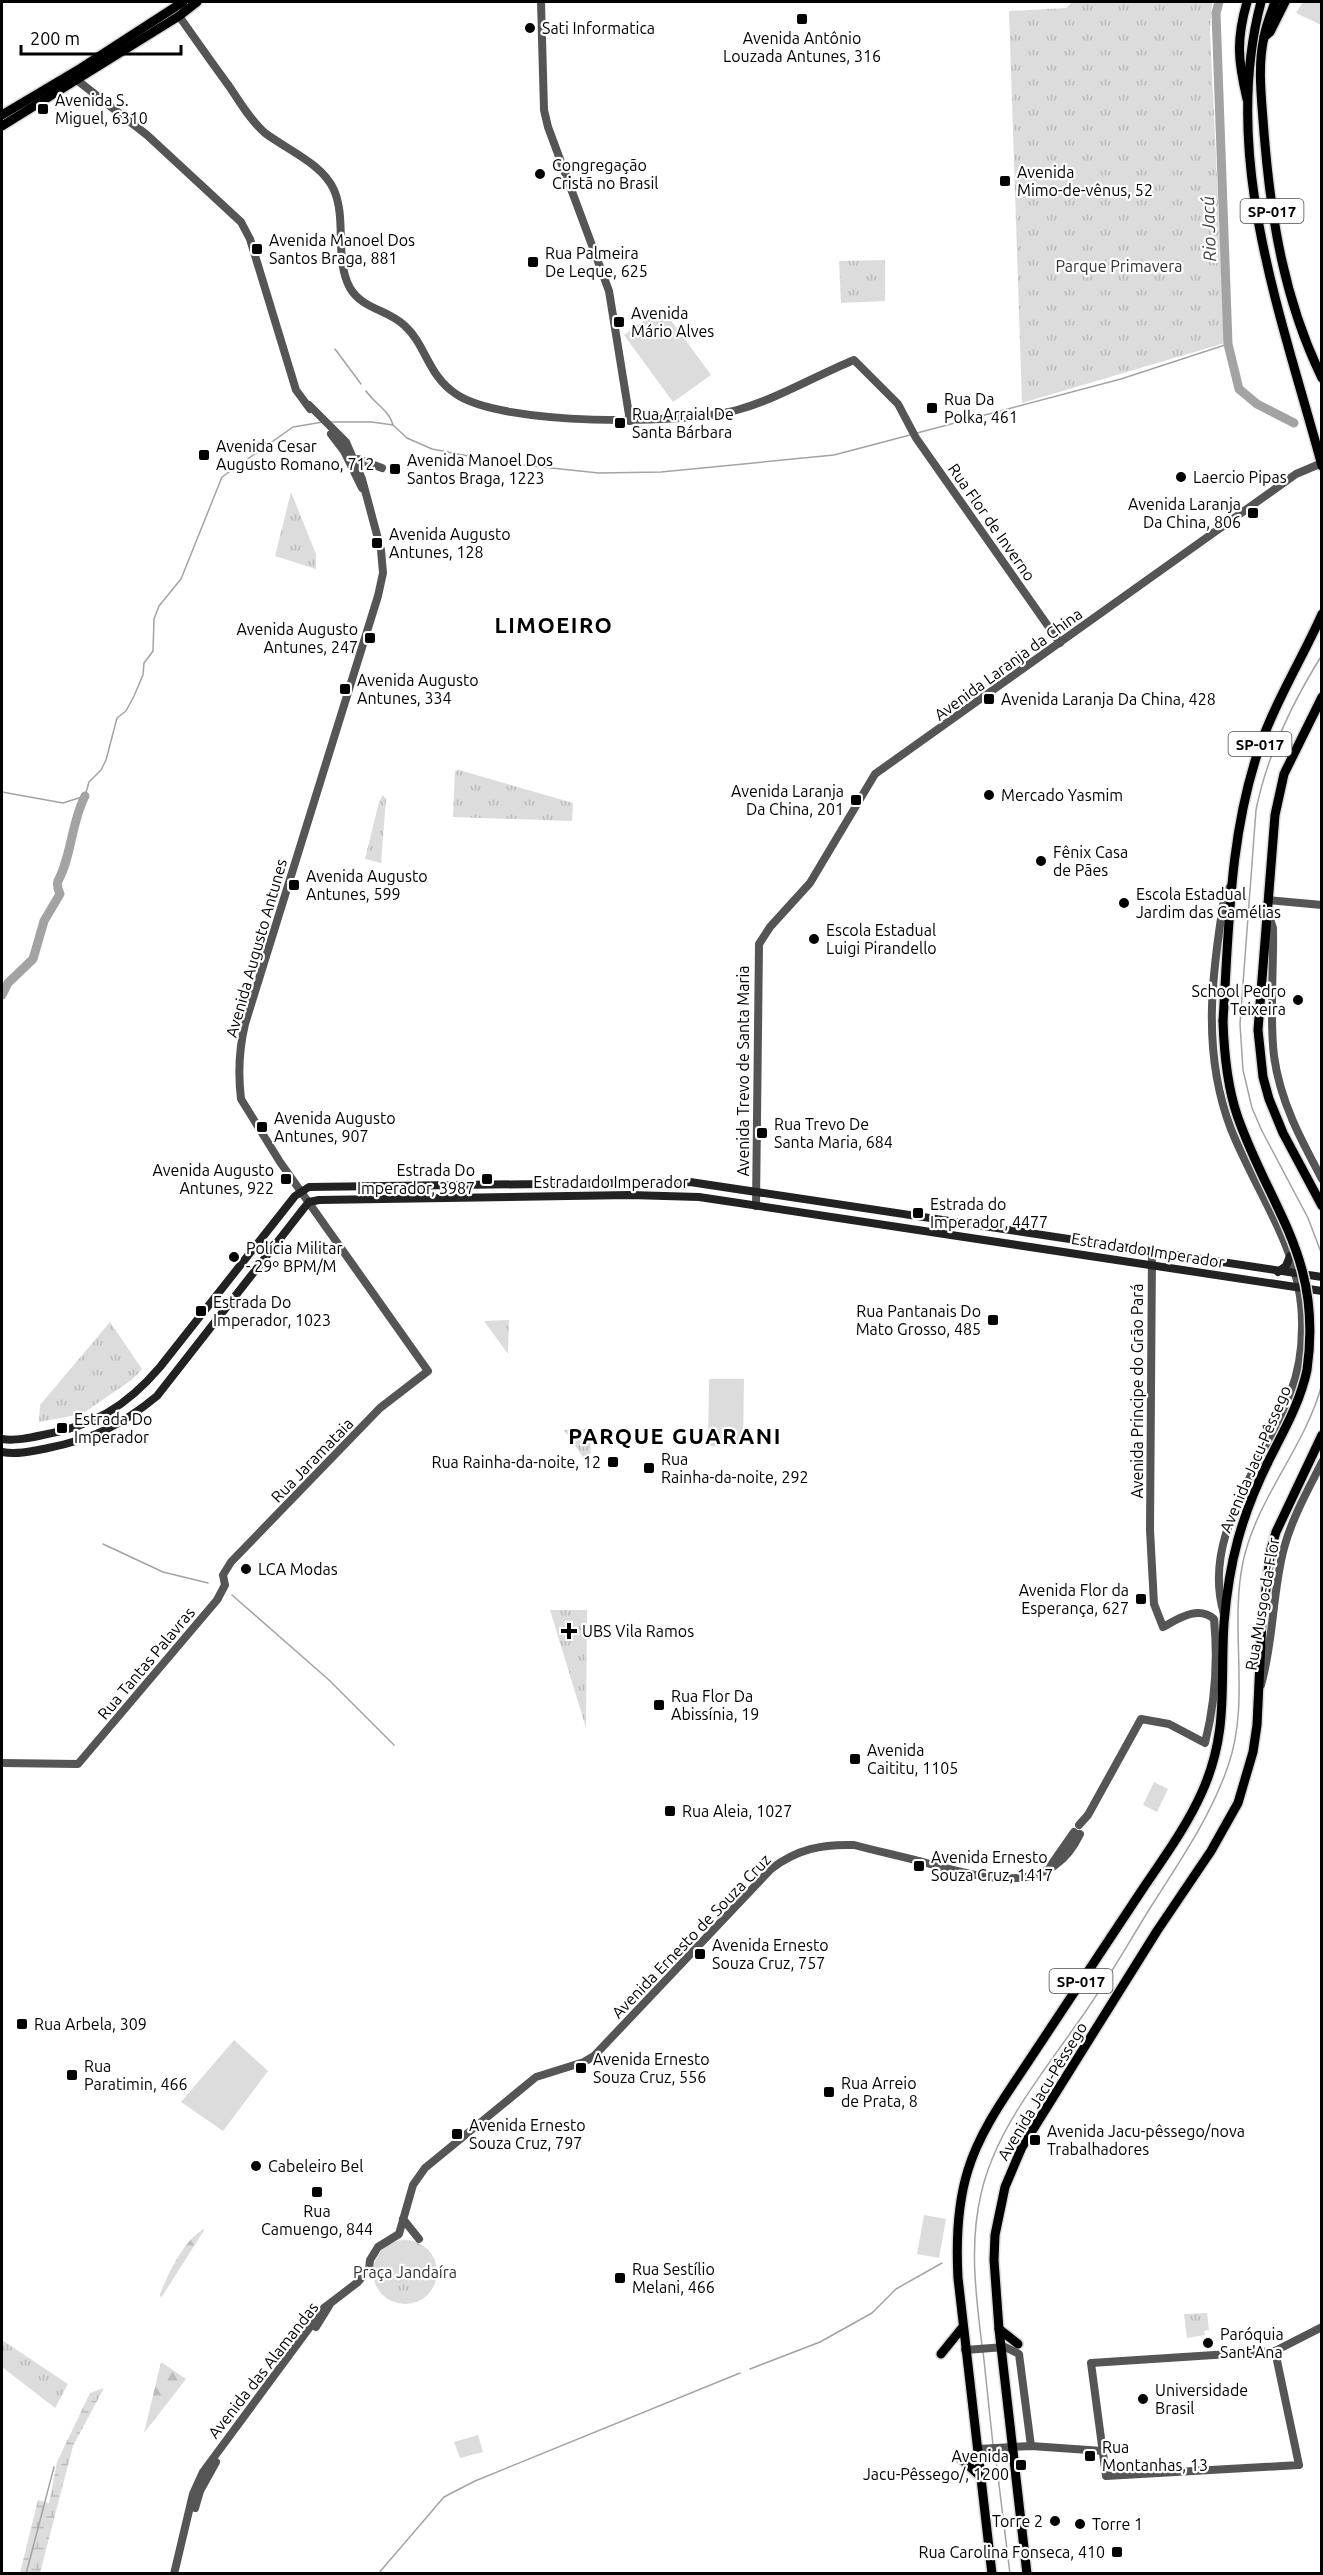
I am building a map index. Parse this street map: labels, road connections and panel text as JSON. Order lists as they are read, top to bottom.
{
  "streets": {
    "main road": ["SP-017", "Estrada do Imperador", "Avenida Jacu-Pêssego"],
    "street": [
      "Rua Flor de Inverno",
      "Avenida Laranja da China",
      "Avenida Augusto Antunes",
      "Avenida Trevo de Santa Maria",
      "Avenida Principe do Grão Pará",
      "Rua Jaramataia",
      "Rua Musgo-da-Flor",
      "Rua Tantas Palavras",
      "Avenida Ernesto de Souza Cruz",
      "Avenida das Alamandas"
    ]
  },
  "crossings": [
    ["SP-017", "Avenida Laranja da China"],
    ["Rua Flor de Inverno", "Avenida Laranja da China"],
    ["Avenida Laranja da China", "Avenida Trevo de Santa Maria"],
    ["Avenida Augusto Antunes", "Estrada do Imperador"],
    ["Avenida Augusto Antunes", "Rua Jaramataia"],
    ["Avenida Trevo de Santa Maria", "Estrada do Imperador"],
    ["Estrada do Imperador", "Avenida Principe do Grão Pará"],
    ["Avenida Principe do Grão Pará", "Avenida Jacu-Pêssego"],
    ["Avenida Jacu-Pêssego", "Rua Musgo-da-Flor"],
    ["Avenida Jacu-Pêssego", "Avenida Ernesto de Souza Cruz"],
    ["Rua Jaramataia", "Rua Tantas Palavras"]
  ],
  "districts": ["LIMOEIRO", "PARQUE GUARANI"],
  "water": ["Rio Jacú"],
  "parks": ["Parque Primavera", "Praça Jandaíra"],
  "places": {
    "transit": [
      "Avenida Antônio Louzada Antunes, 316",
      "Avenida S. Miguel, 6310",
      "Avenida Mimo-de-vênus, 52",
      "Avenida Manoel Dos Santos Braga, 881",
      "Rua Palmeira De Leque, 625",
      "Avenida Mário Alves",
      "Rua Da Polka, 461",
      "Rua Arraial De Santa Bárbara",
      "Avenida Cesar Augusto Romano, 712",
      "Avenida Manoel Dos Santos Braga, 1223",
      "Avenida Laranja Da China, 806",
      "Avenida Augusto Antunes, 128",
      "Avenida Augusto Antunes, 247",
      "Avenida Augusto Antunes, 334",
      "Avenida Laranja Da China, 428",
      "Avenida Laranja Da China, 201",
      "Avenida Augusto Antunes, 599",
      "Avenida Augusto Antunes, 907",
      "Rua Trevo De Santa Maria, 684",
      "Avenida Augusto Antunes, 922",
      "Estrada Do Imperador, 3987",
      "Estrada do Imperador, 4477",
      "Estrada Do Imperador, 1023",
      "Rua Pantanais Do Mato Grosso, 485",
      "Estrada Do Imperador",
      "Rua Rainha-da-noite, 12",
      "Rua Rainha-da-noite, 292",
      "Avenida Flor da Esperança, 627",
      "Rua Flor Da Abissínia, 19",
      "Avenida Caititu, 1105",
      "Rua Aleia, 1027",
      "Avenida Ernesto Souza Cruz, 1417",
      "Avenida Ernesto Souza Cruz, 757",
      "Rua Arbela, 309",
      "Avenida Ernesto Souza Cruz, 556",
      "Rua Paratimin, 466",
      "Rua Arreio de Prata, 8",
      "Avenida Ernesto Souza Cruz, 797",
      "Avenida Jacu-pêssego/nova Trabalhadores",
      "Rua Camuengo, 844",
      "Rua Sestílio Melani, 466",
      "Rua Montanhas, 13",
      "Avenida Jacu-Pêssego/, 1200",
      "Rua Carolina Fonseca, 410"
    ],
    "other": [
      "Sati Informatica",
      "Congregação Cristã no Brasil",
      "Laercio Pipas",
      "Mercado Yasmim",
      "Fênix Casa de Pães",
      "Escola Estadual Jardim das Camélias",
      "Escola Estadual Luigi Pirandello",
      "School Pedro Teixeira",
      "Polícia Militar - 29º BPM/M",
      "LCA Modas",
      "Cabeleiro Bel",
      "Paróquia Sant'Ana",
      "Universidade Brasil",
      "Torre 2",
      "Torre 1"
    ],
    "health": ["UBS Vila Ramos"]
  },
  "scale_bar": "200 m"
}
